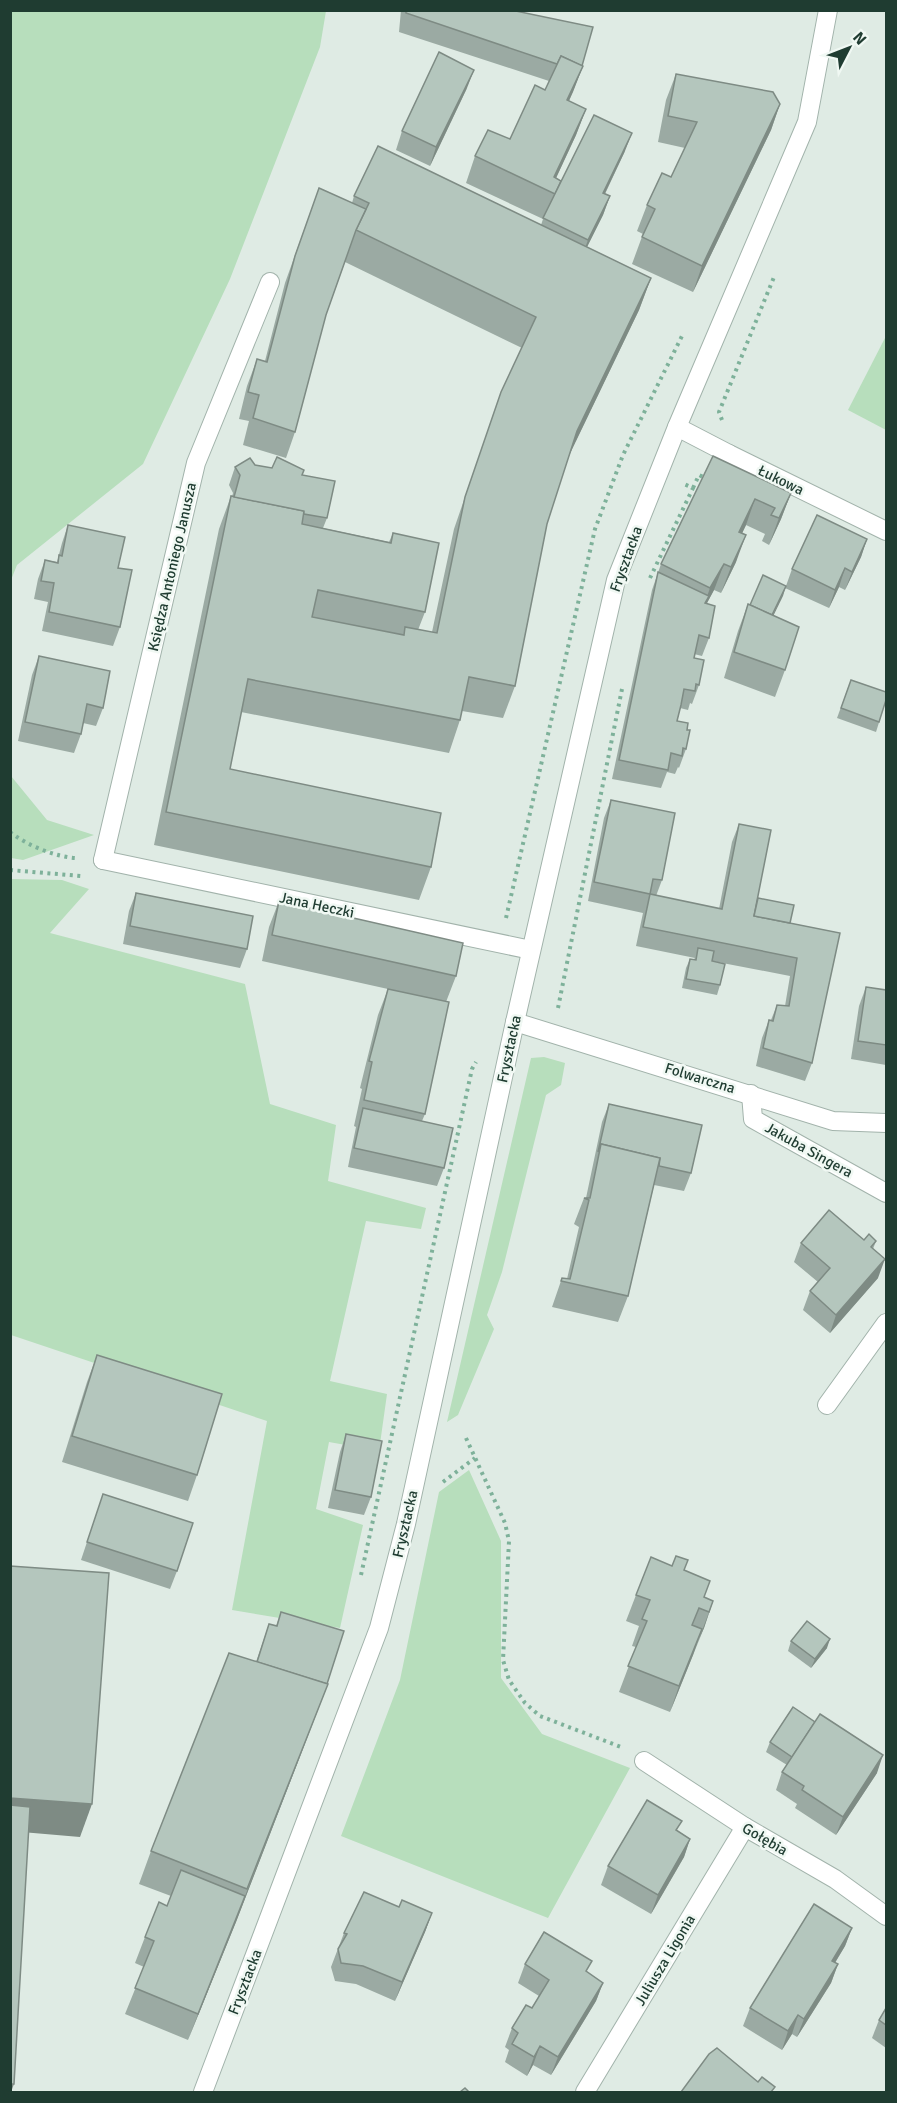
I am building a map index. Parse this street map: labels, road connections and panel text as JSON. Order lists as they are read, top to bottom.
{
  "streets": {
    "street": [
      "Łukowa",
      "Frysztacka",
      "Księdza Antoniego Janusza",
      "Jana Heczki",
      "Folwarczna",
      "Jakuba Singera",
      "Gołębia",
      "Juliusza Ligonia"
    ]
  },
  "crossings": [
    ["Łukowa", "Frysztacka"],
    ["Frysztacka", "Jana Heczki"],
    ["Frysztacka", "Folwarczna"],
    ["Księdza Antoniego Janusza", "Jana Heczki"],
    ["Folwarczna", "Jakuba Singera"],
    ["Gołębia", "Juliusza Ligonia"]
  ],
  "north": "top right"
}
